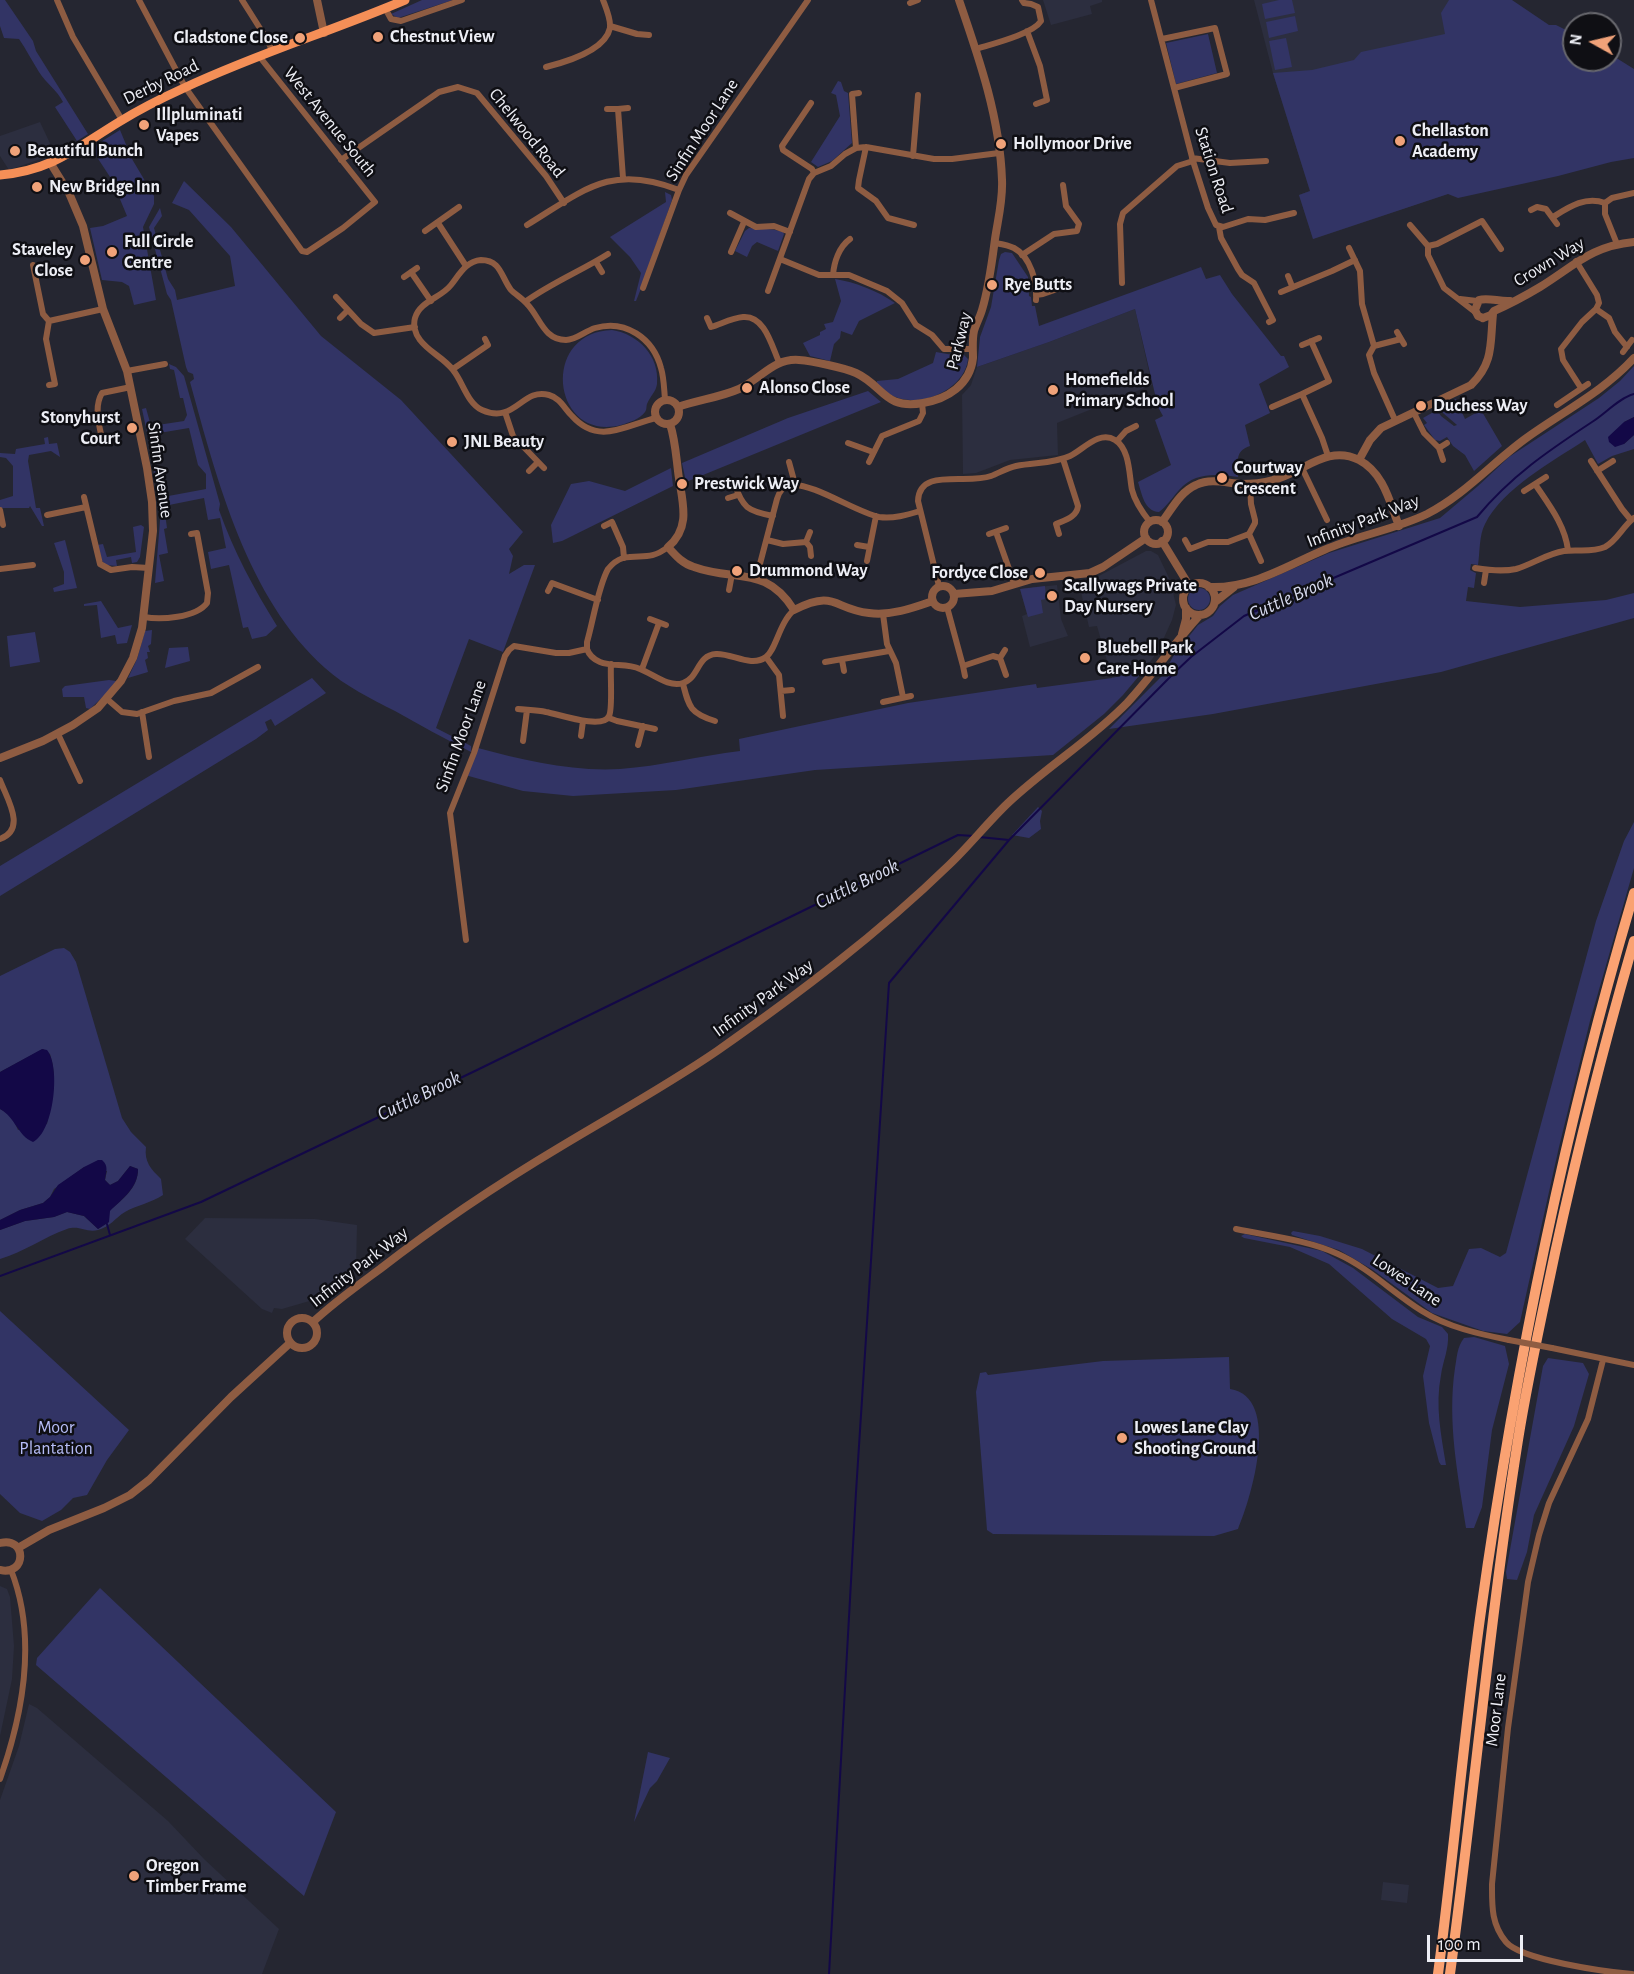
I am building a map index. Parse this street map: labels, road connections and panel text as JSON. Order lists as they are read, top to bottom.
{
  "streets": {
    "main road": ["Derby Road"],
    "street": [
      "West Avenue South",
      "Sinfin Moor Lane",
      "Chelwood Road",
      "Station Road",
      "Crown Way",
      "Parkway",
      "Sinfin Avenue",
      "Infinity Park Way",
      "Lowes Lane",
      "Moor Lane"
    ]
  },
  "crossings": [
    ["Derby Road", "West Avenue South"],
    ["Derby Road", "Sinfin Avenue"],
    ["West Avenue South", "Chelwood Road"],
    ["Lowes Lane", "Moor Lane"]
  ],
  "water": ["Cuttle Brook"],
  "parks": ["Moor Plantation"],
  "places": [
    "Chestnut View",
    "Gladstone Close",
    "Illpluminati Vapes",
    "Chellaston Academy",
    "Hollymoor Drive",
    "Beautiful Bunch",
    "New Bridge Inn",
    "Full Circle Centre",
    "Staveley Close",
    "Rye Butts",
    "Alonso Close",
    "Homefields Primary School",
    "Duchess Way",
    "Stonyhurst Court",
    "JNL Beauty",
    "Courtway Crescent",
    "Prestwick Way",
    "Drummond Way",
    "Fordyce Close",
    "Scallywags Private Day Nursery",
    "Bluebell Park Care Home",
    "Lowes Lane Clay Shooting Ground",
    "Oregon Timber Frame"
  ],
  "scale_bar": "100 m",
  "north": "left"
}
